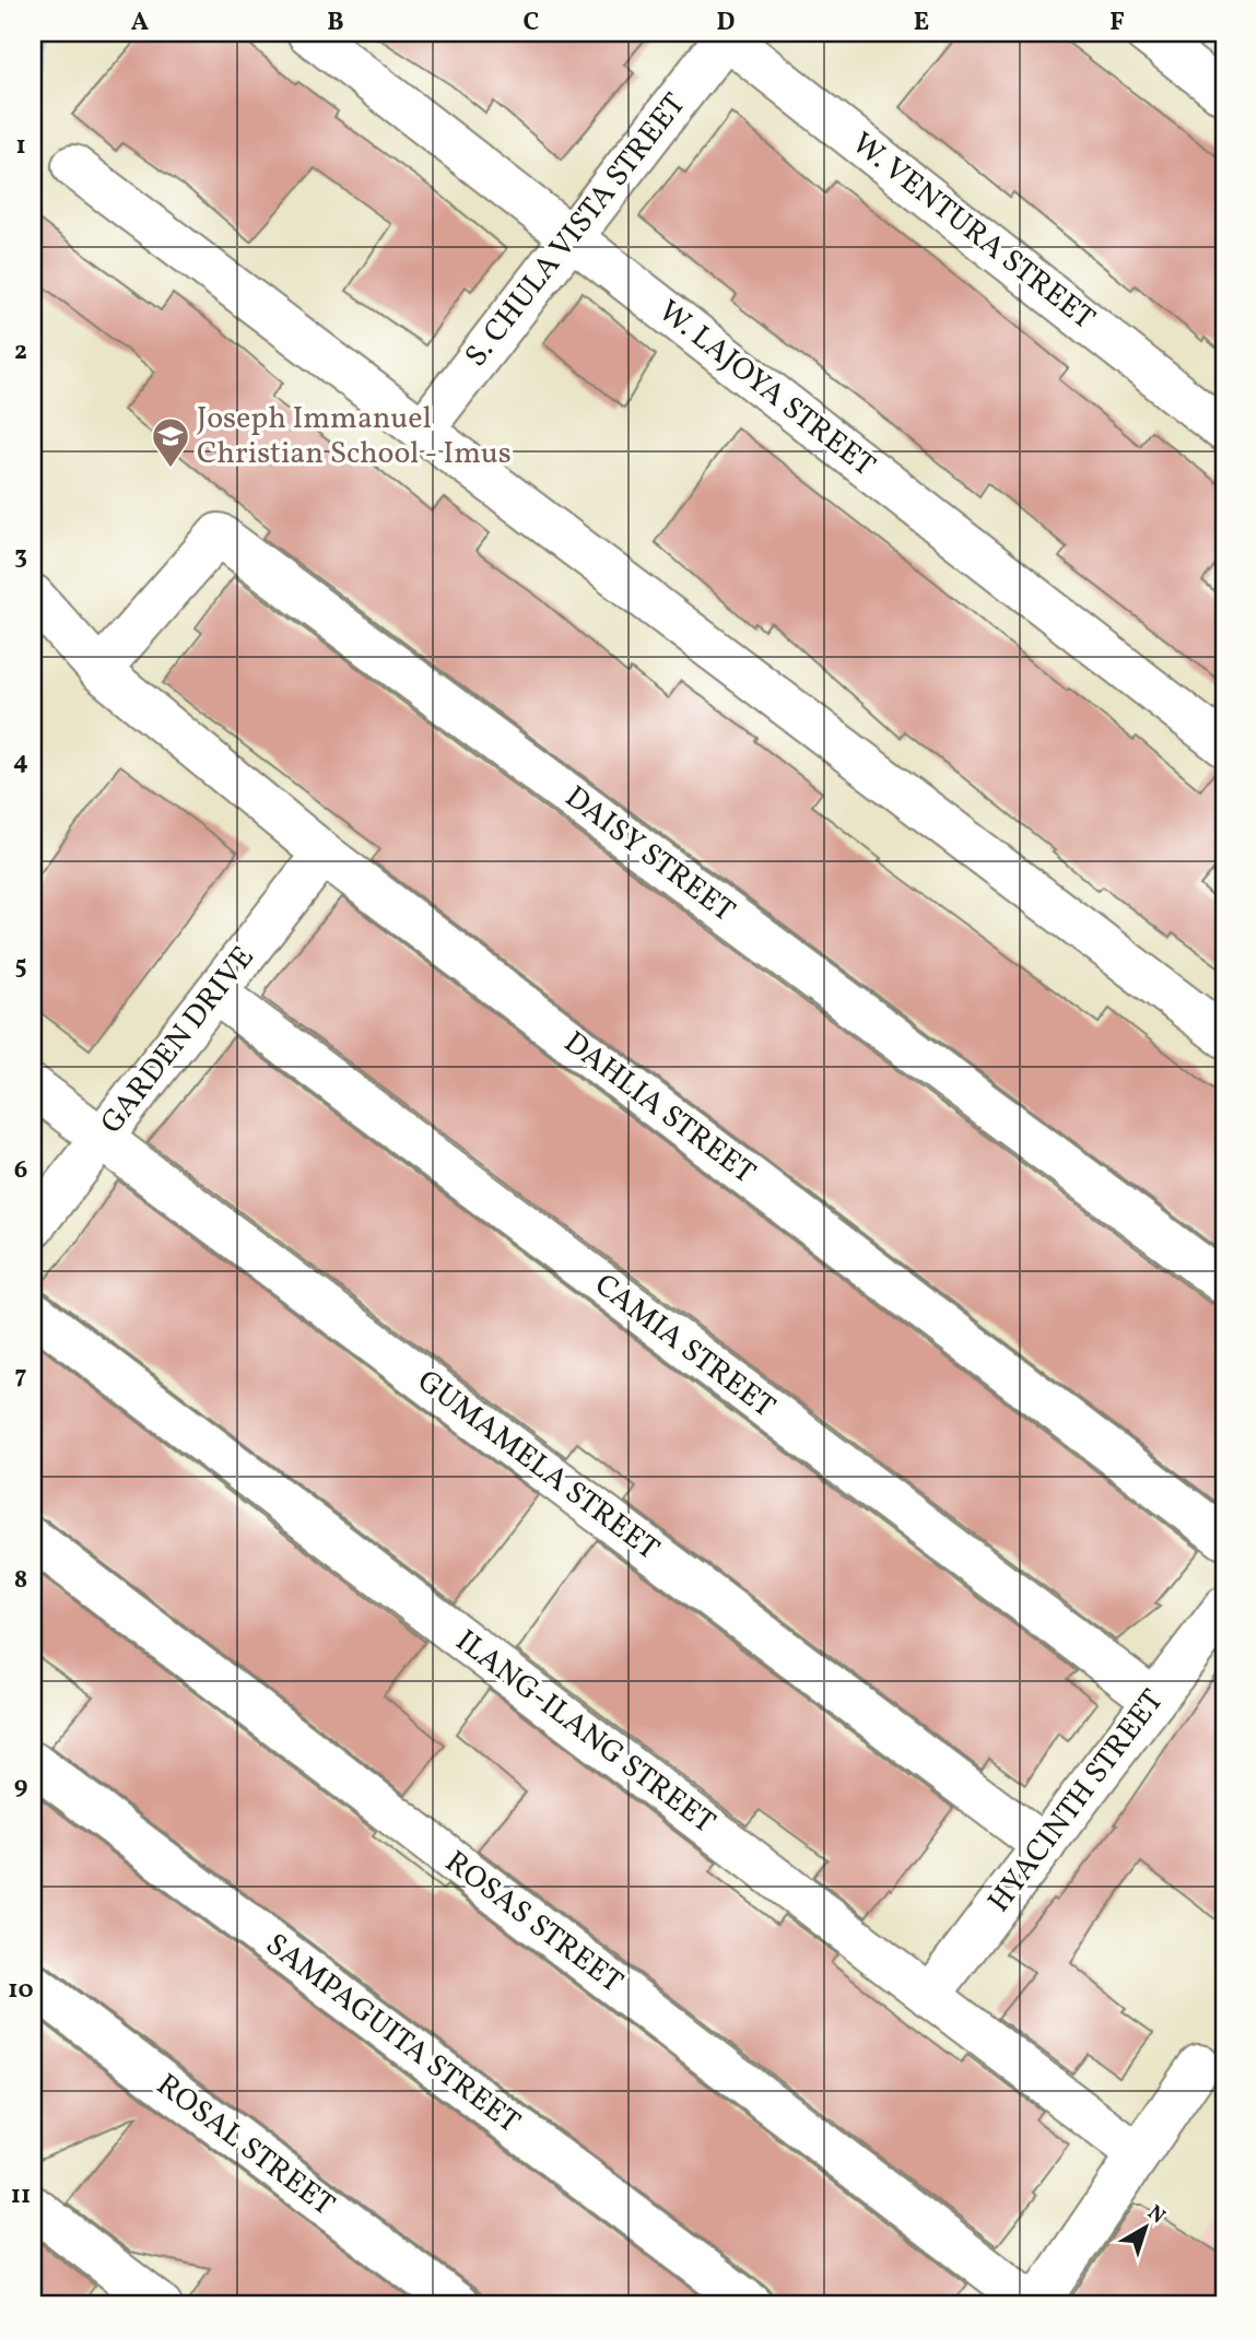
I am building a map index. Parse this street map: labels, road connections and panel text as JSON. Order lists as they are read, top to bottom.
{
  "streets": {
    "street": [
      "S. CHULA VISTA STREET",
      "W. VENTURA STREET",
      "W. LAJOYA STREET",
      "DAISY STREET",
      "GARDEN DRIVE",
      "DAHLIA STREET",
      "CAMIA STREET",
      "GUMAMELA STREET",
      "ILANG-ILANG STREET",
      "HYACINTH STREET",
      "ROSAS STREET",
      "SAMPAGUITA STREET",
      "ROSAL STREET"
    ]
  },
  "crossings": [
    ["S. CHULA VISTA STREET", "W. VENTURA STREET"],
    ["S. CHULA VISTA STREET", "W. LAJOYA STREET"],
    ["DAISY STREET", "DAHLIA STREET"],
    ["GARDEN DRIVE", "DAHLIA STREET"],
    ["GARDEN DRIVE", "CAMIA STREET"],
    ["GARDEN DRIVE", "GUMAMELA STREET"],
    ["CAMIA STREET", "HYACINTH STREET"],
    ["GUMAMELA STREET", "HYACINTH STREET"],
    ["ILANG-ILANG STREET", "HYACINTH STREET"]
  ],
  "places": {
    "school or university": ["Joseph Immanuel Christian School - Imus"]
  },
  "north": "top right",
  "grid": {
    "columns": [
      "A",
      "B",
      "C",
      "D",
      "E",
      "F"
    ],
    "rows": [
      "1",
      "2",
      "3",
      "4",
      "5",
      "6",
      "7",
      "8",
      "9",
      "10",
      "11"
    ]
  }
}
